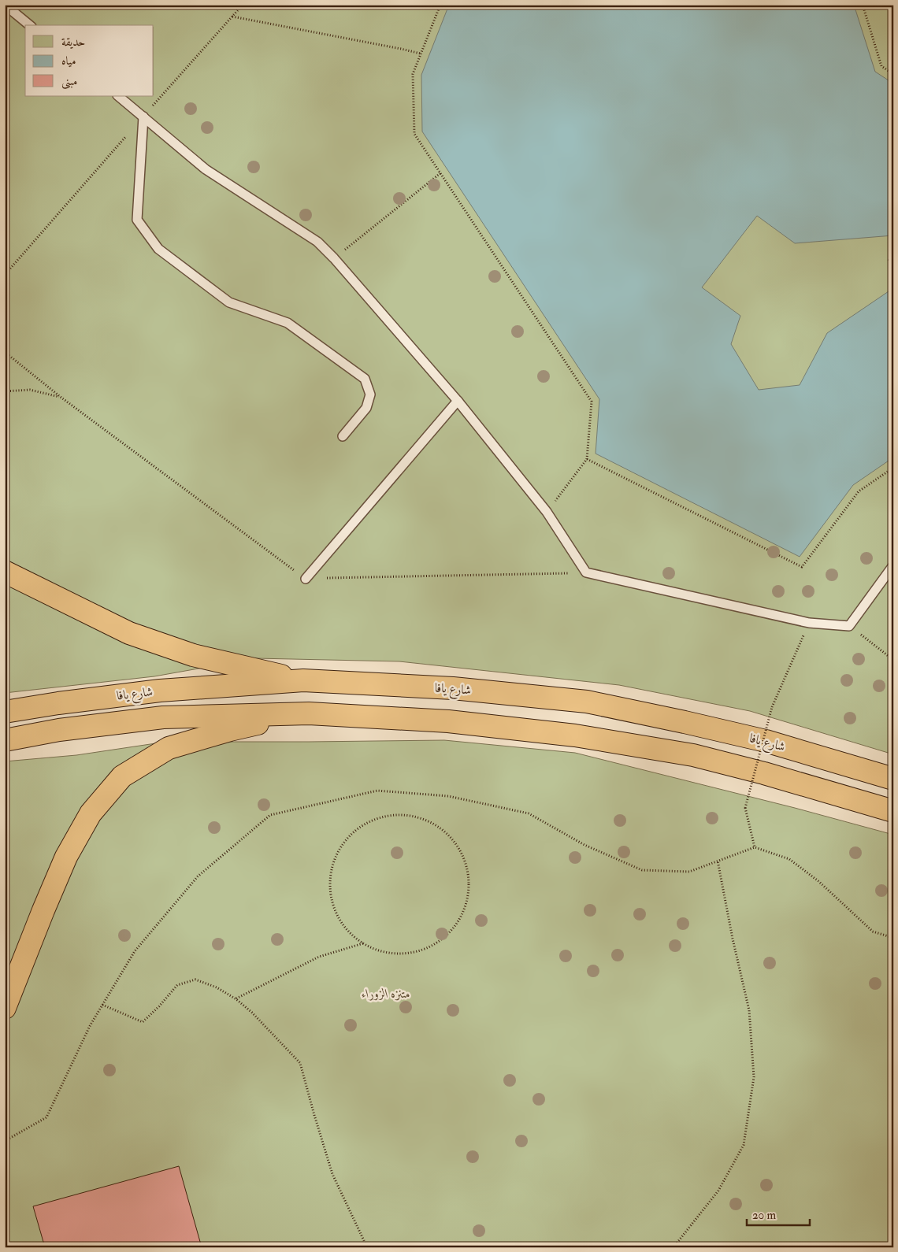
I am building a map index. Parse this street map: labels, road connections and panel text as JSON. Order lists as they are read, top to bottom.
{
  "streets": {
    "highway": ["شارع يافا"]
  },
  "parks": ["متنزه الزوراء"],
  "legend": ["حديقة", "مياه", "مبنى"],
  "scale_bar": "20 m"
}
